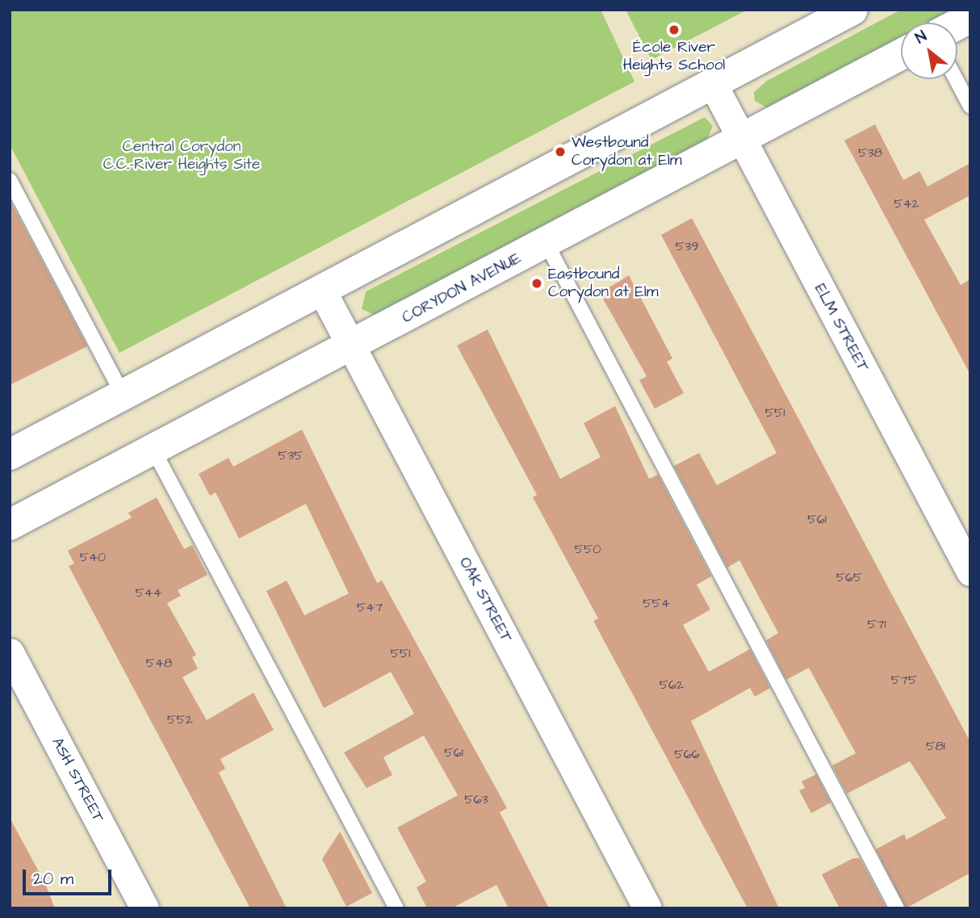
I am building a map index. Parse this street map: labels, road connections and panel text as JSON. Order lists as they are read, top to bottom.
{
  "streets": {
    "main road": ["CORYDON AVENUE"],
    "street": ["ELM STREET", "OAK STREET", "ASH STREET"]
  },
  "crossings": [
    ["CORYDON AVENUE", "ELM STREET"],
    ["CORYDON AVENUE", "OAK STREET"]
  ],
  "parks": ["Central Corydon C.C.-River Heights Site"],
  "places": ["École River Heights School", "Westbound Corydon at Elm", "Eastbound Corydon at Elm"],
  "house_numbers": [
    "538",
    "542",
    "539",
    "551",
    "535",
    "561",
    "550",
    "540",
    "565",
    "544",
    "554",
    "547",
    "571",
    "551",
    "548",
    "575",
    "562",
    "552",
    "581",
    "561",
    "566",
    "563"
  ],
  "scale_bar": "20 m",
  "north": "top left"
}
